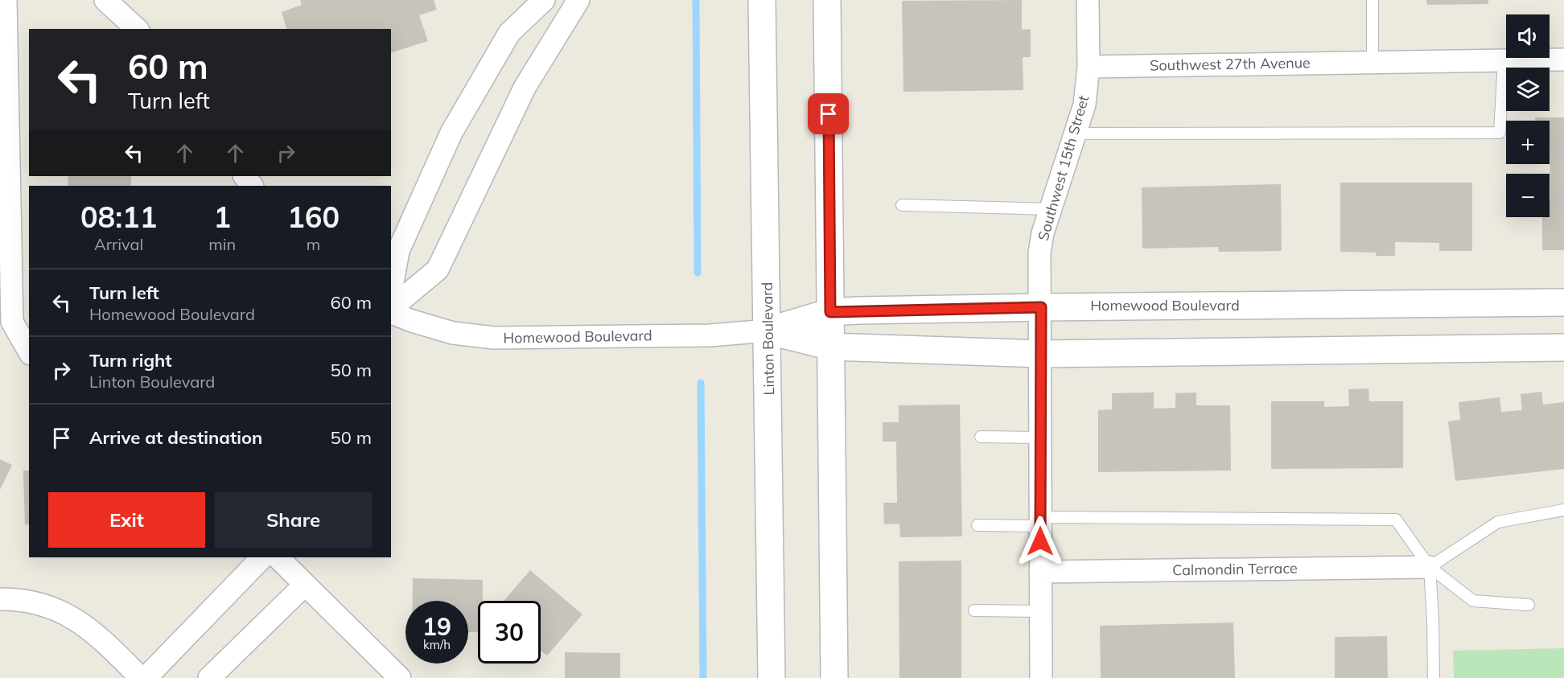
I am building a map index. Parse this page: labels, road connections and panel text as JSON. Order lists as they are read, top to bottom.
{
  "streets": {
    "street": [
      "Southwest 27th Avenue",
      "Southwest 15th Street",
      "Homewood Boulevard",
      "Linton Boulevard",
      "Calmondin Terrace"
    ]
  },
  "crossings": [
    ["Southwest 27th Avenue", "Southwest 15th Street"],
    ["Southwest 15th Street", "Homewood Boulevard"],
    ["Southwest 15th Street", "Calmondin Terrace"],
    ["Homewood Boulevard", "Linton Boulevard"]
  ],
  "page": {
    "map_buttons": ["+", "−"],
    "turn": ["60 m", "Turn left"],
    "eta": [
      "08:11",
      "Arrival",
      "1",
      "min",
      "160",
      "m"
    ],
    "list": [
      {
        "name": "Turn left",
        "note": "Homewood Boulevard",
        "value": "60 m"
      },
      {
        "name": "Turn right",
        "note": "Linton Boulevard",
        "value": "50 m"
      },
      {
        "name": "Arrive at destination",
        "value": "50 m"
      }
    ],
    "buttons": ["Exit", "Share"],
    "speed": "19 km/h",
    "limit": "30"
  }
}
